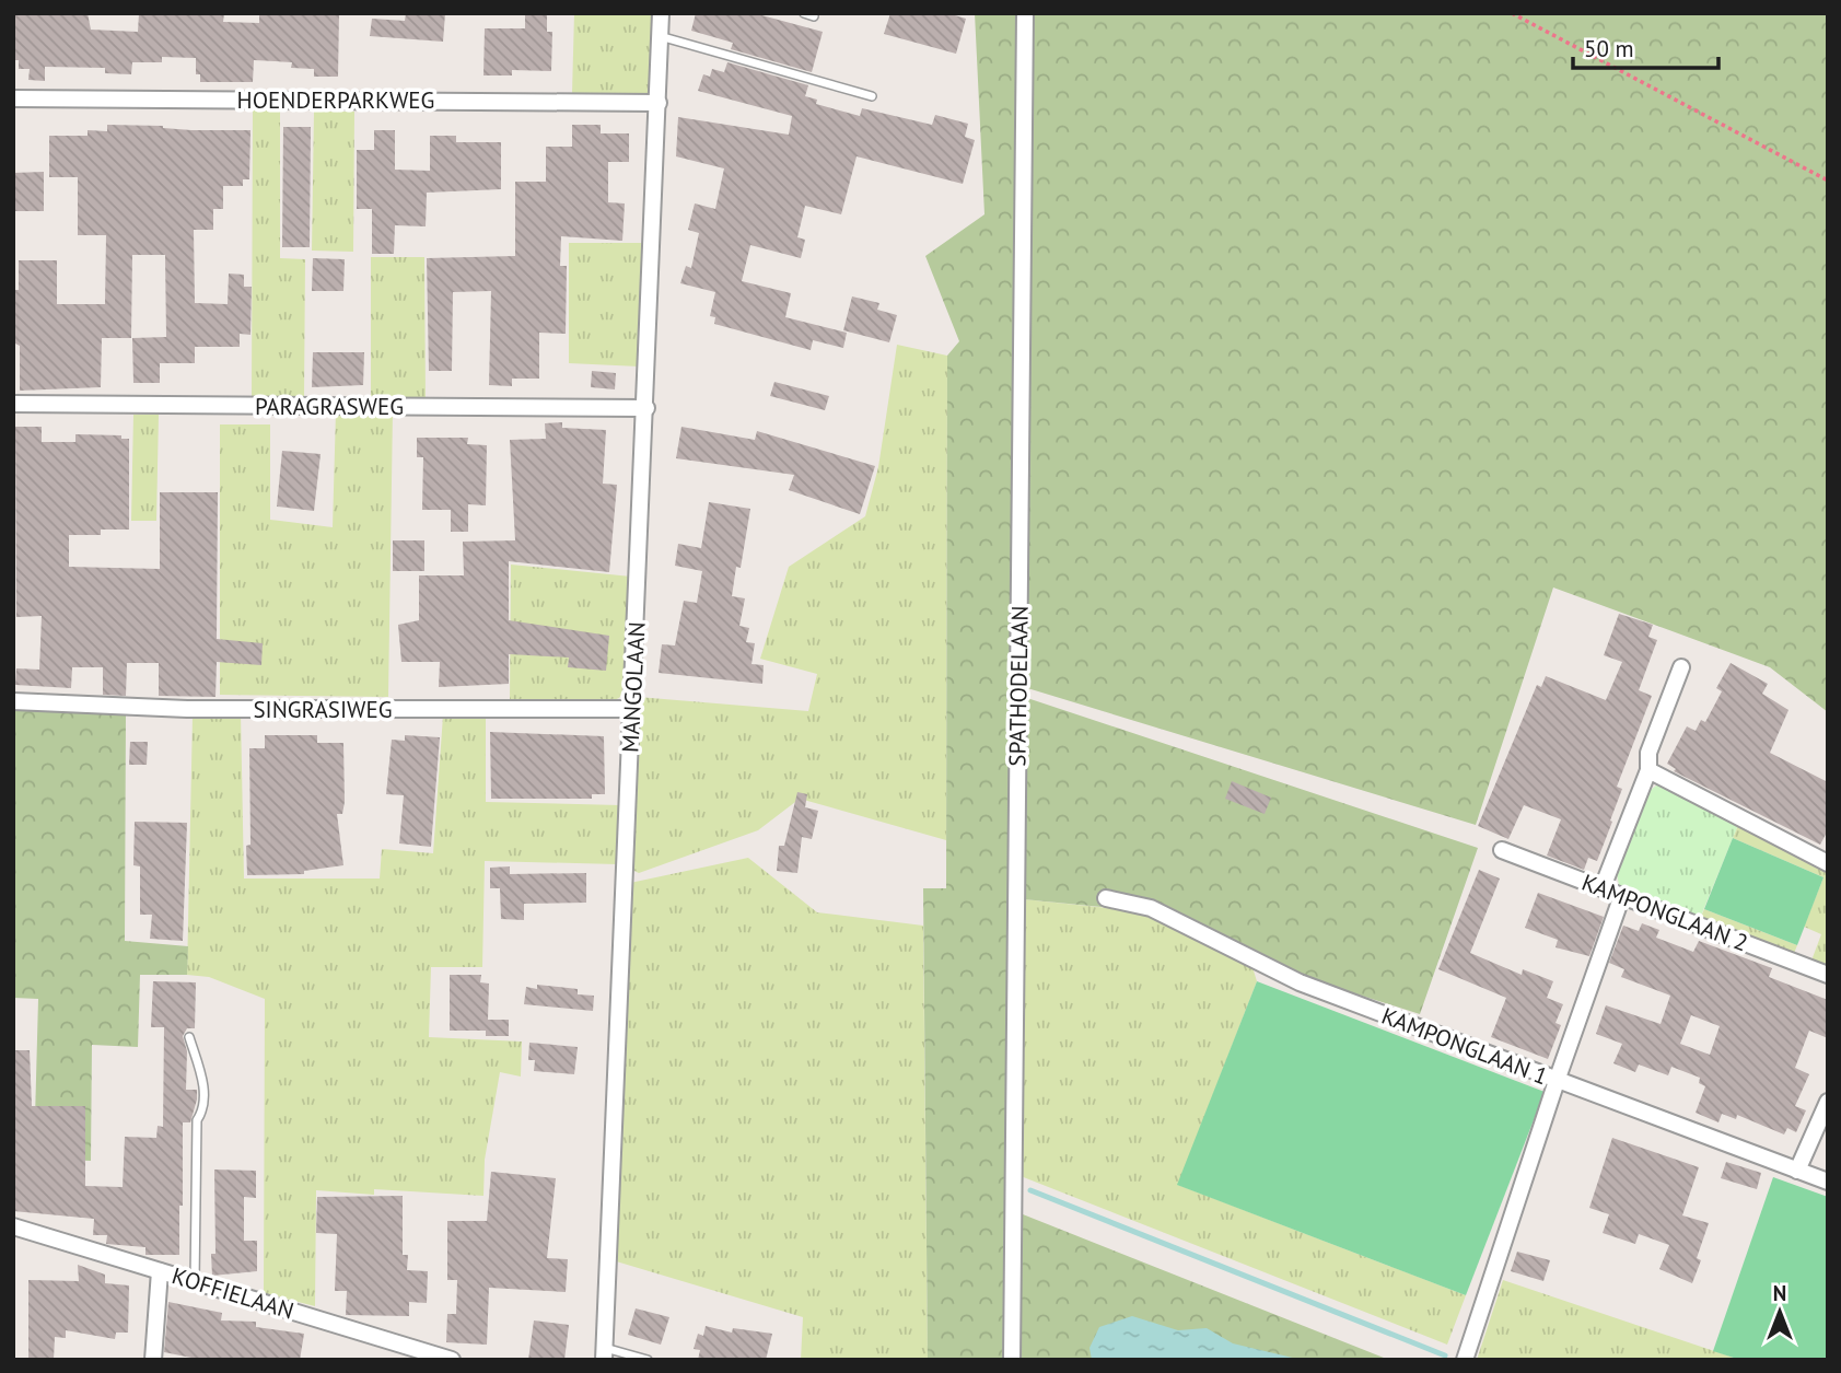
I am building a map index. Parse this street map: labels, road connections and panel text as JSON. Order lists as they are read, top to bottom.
{
  "streets": {
    "street": [
      "HOENDERPARKWEG",
      "PARAGRASWEG",
      "SPATHODELAAN",
      "MANGOLAAN",
      "SINGRASIWEG",
      "KAMPONGLAAN 2",
      "KAMPONGLAAN 1",
      "KOFFIELAAN"
    ]
  },
  "crossings": [
    ["HOENDERPARKWEG", "MANGOLAAN"],
    ["PARAGRASWEG", "MANGOLAAN"],
    ["MANGOLAAN", "SINGRASIWEG"]
  ],
  "scale_bar": "50 m",
  "north": "top"
}
